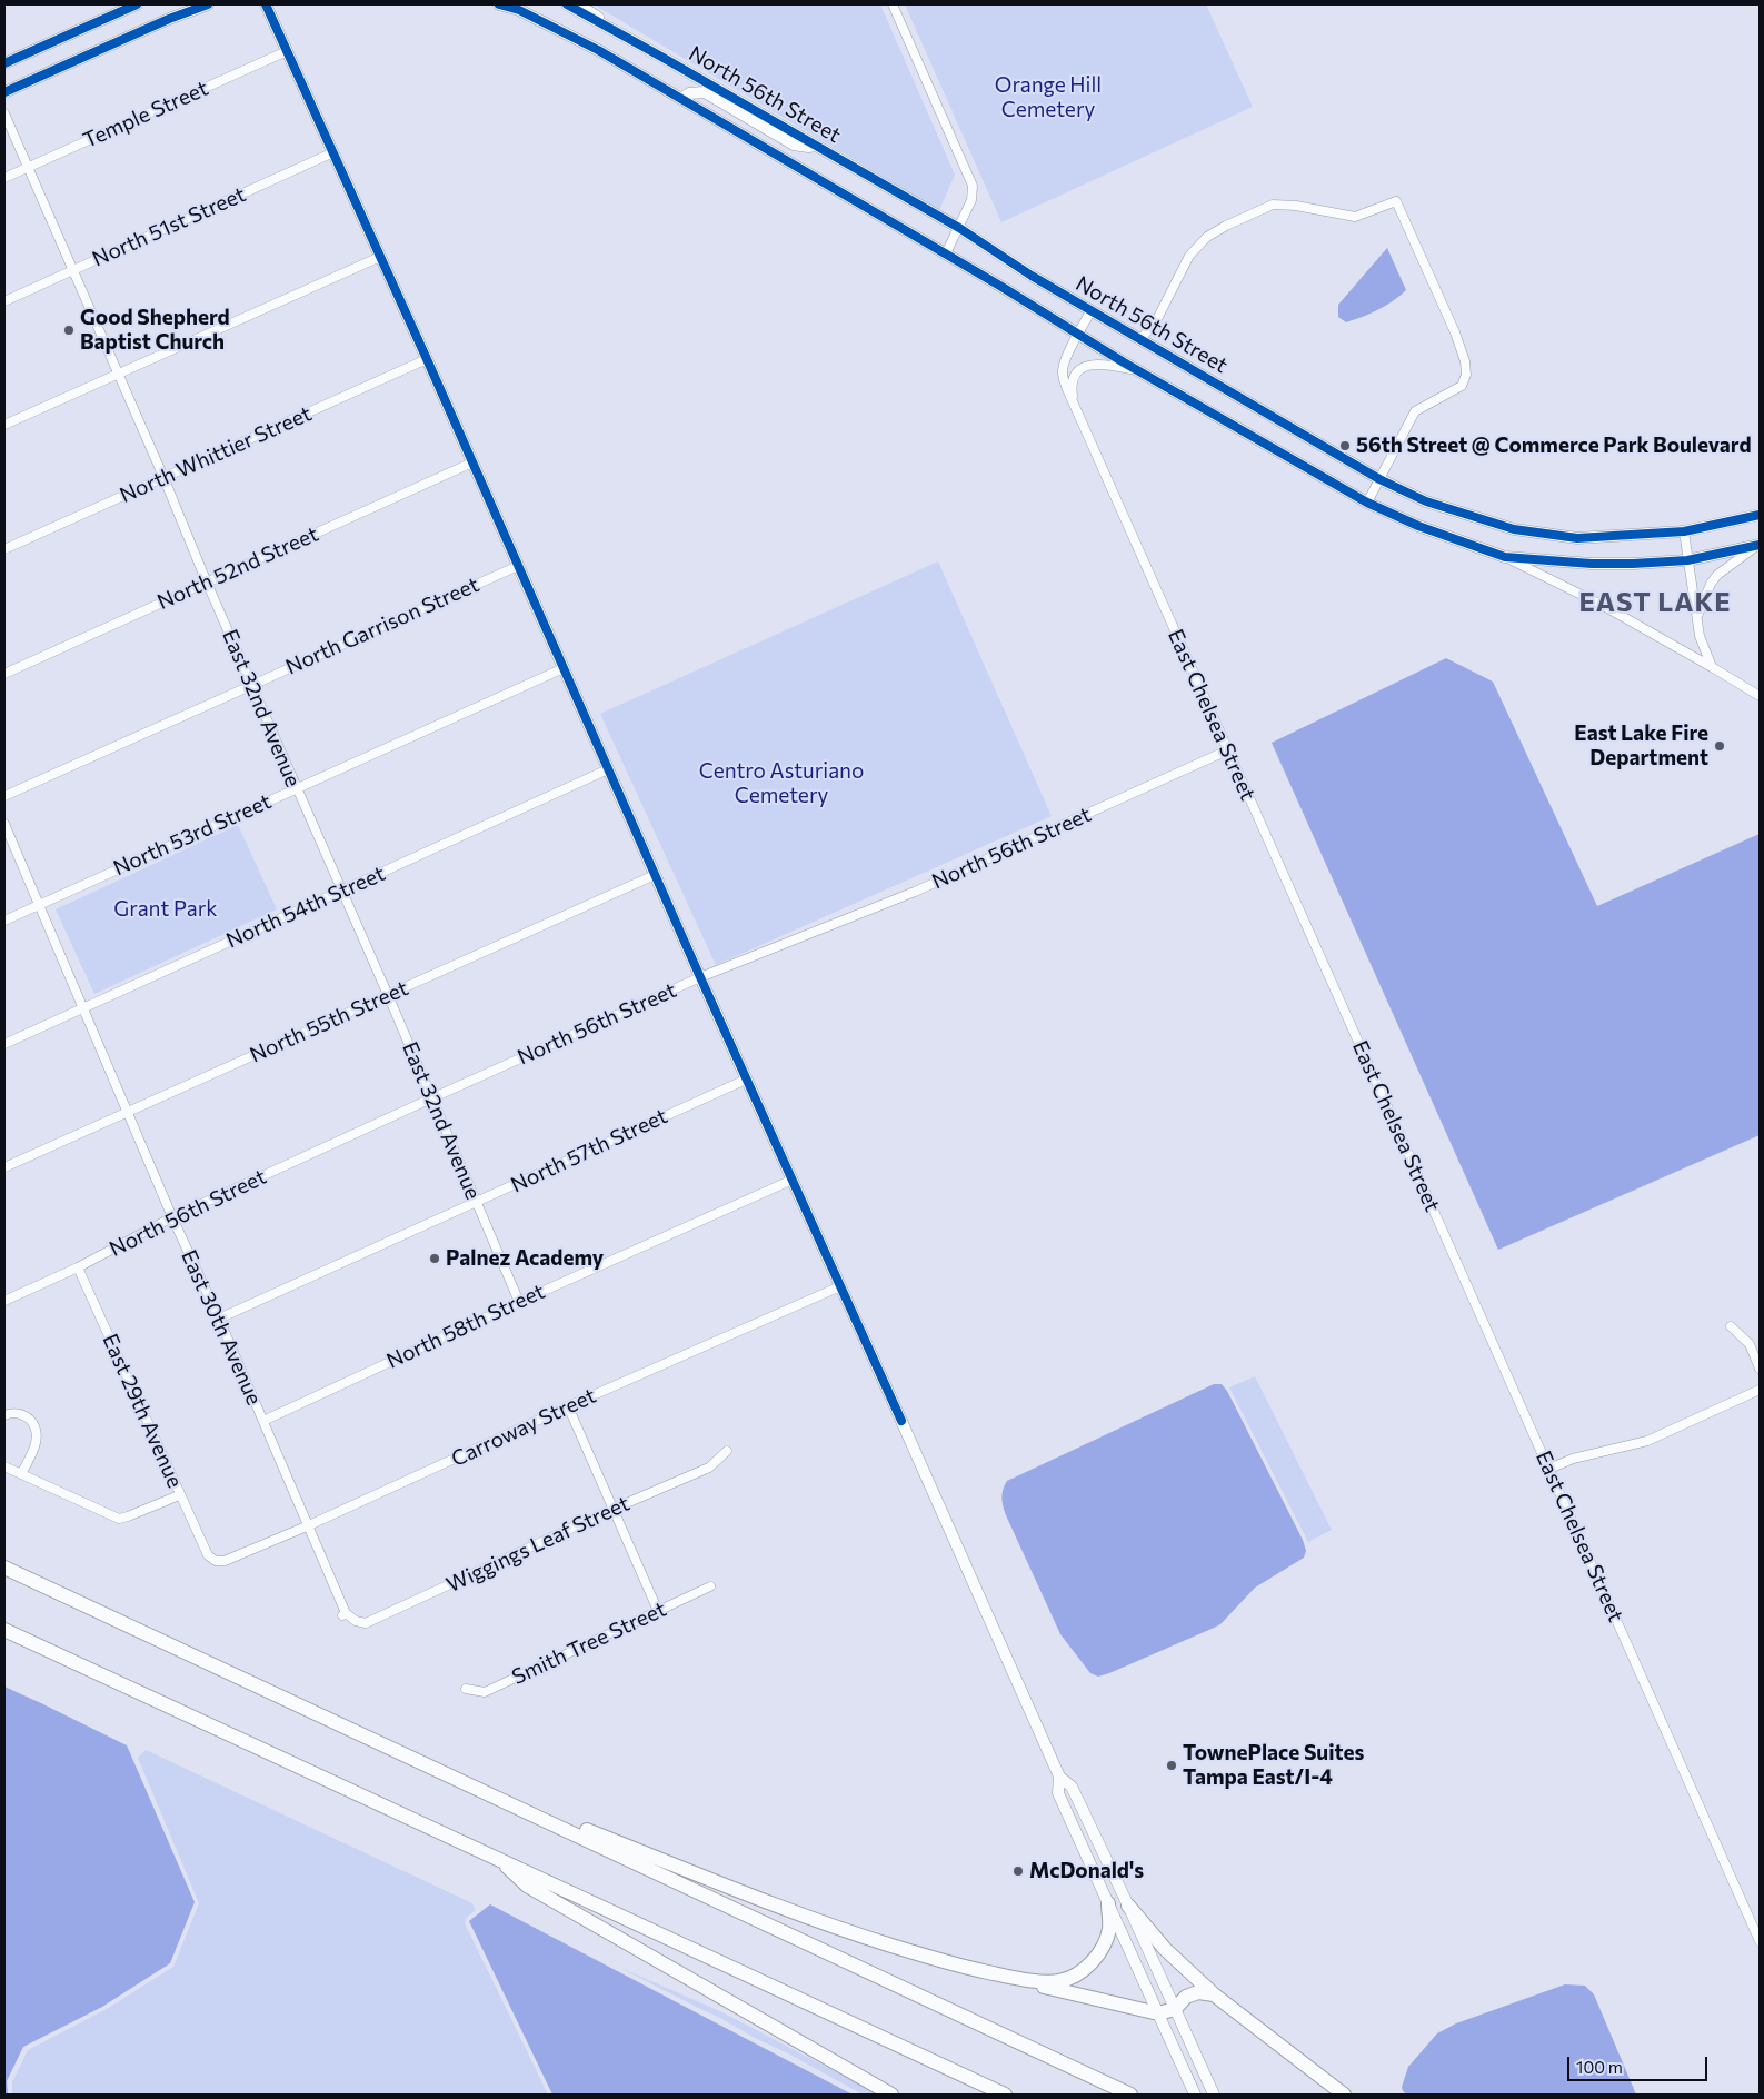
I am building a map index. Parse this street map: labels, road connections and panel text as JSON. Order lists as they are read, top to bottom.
{
  "streets": {
    "main road": ["North 56th Street"],
    "street": [
      "Temple Street",
      "North 51st Street",
      "North Whittier Street",
      "North 52nd Street",
      "North Garrison Street",
      "East 32nd Avenue",
      "East Chelsea Street",
      "North 53rd Street",
      "North 54th Street",
      "North 55th Street",
      "North 57th Street",
      "North 58th Street",
      "East 30th Avenue",
      "East 29th Avenue",
      "Carroway Street",
      "Wiggings Leaf Street",
      "Smith Tree Street"
    ]
  },
  "crossings": [
    ["North 56th Street", "East 32nd Avenue"],
    ["North 56th Street", "East Chelsea Street"],
    ["North 56th Street", "East 30th Avenue"],
    ["North 56th Street", "East 29th Avenue"],
    ["Temple Street", "East 32nd Avenue"],
    ["North 51st Street", "East 32nd Avenue"],
    ["North Whittier Street", "East 32nd Avenue"],
    ["North 52nd Street", "East 32nd Avenue"],
    ["North Garrison Street", "East 32nd Avenue"],
    ["East 32nd Avenue", "North 53rd Street"],
    ["East 32nd Avenue", "North 54th Street"],
    ["East 32nd Avenue", "North 55th Street"],
    ["East 32nd Avenue", "North 57th Street"],
    ["East 32nd Avenue", "North 58th Street"],
    ["North 53rd Street", "East 30th Avenue"],
    ["North 54th Street", "East 30th Avenue"],
    ["North 55th Street", "East 30th Avenue"],
    ["North 57th Street", "East 30th Avenue"],
    ["North 58th Street", "East 30th Avenue"],
    ["East 30th Avenue", "Carroway Street"],
    ["East 30th Avenue", "Wiggings Leaf Street"],
    ["East 29th Avenue", "Carroway Street"]
  ],
  "districts": ["EAST LAKE"],
  "parks": ["Orange Hill Cemetery", "Centro Asturiano Cemetery", "Grant Park"],
  "places": [
    "Good Shepherd Baptist Church",
    "56th Street @ Commerce Park Boulevard",
    "East Lake Fire Department",
    "Palnez Academy",
    "TownePlace Suites Tampa East/I-4",
    "McDonald's"
  ],
  "scale_bar": "100 m"
}
